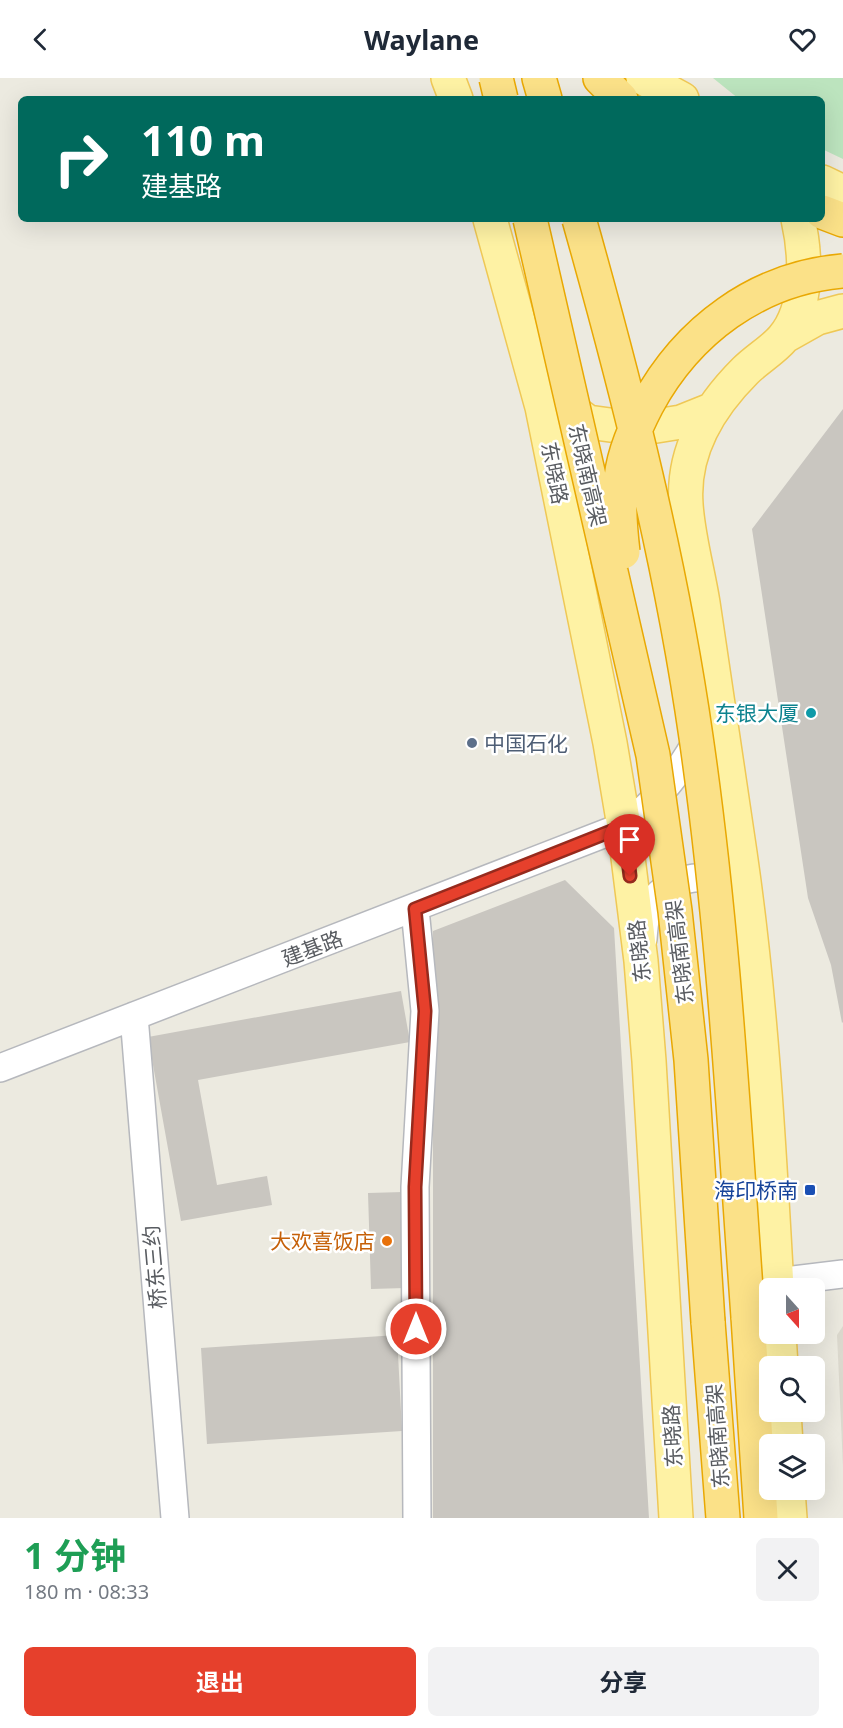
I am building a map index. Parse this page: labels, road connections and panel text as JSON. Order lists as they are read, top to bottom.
{
  "streets": {
    "highway": ["东晓南高架"],
    "main road": ["东晓路"],
    "street": ["建基路", "桥东三约"]
  },
  "crossings": [
    ["东晓路", "建基路"],
    ["建基路", "桥东三约"]
  ],
  "places": {
    "other": ["东银大厦", "中国石化", "大欢喜饭店"],
    "transit": ["海印桥南"]
  },
  "north": "bottom",
  "page": {
    "header": "Waylane",
    "turn": ["110 m", "建基路"],
    "heading": ["1 分钟", "180 m · 08:33"],
    "buttons": ["退出", "分享"]
  }
}
